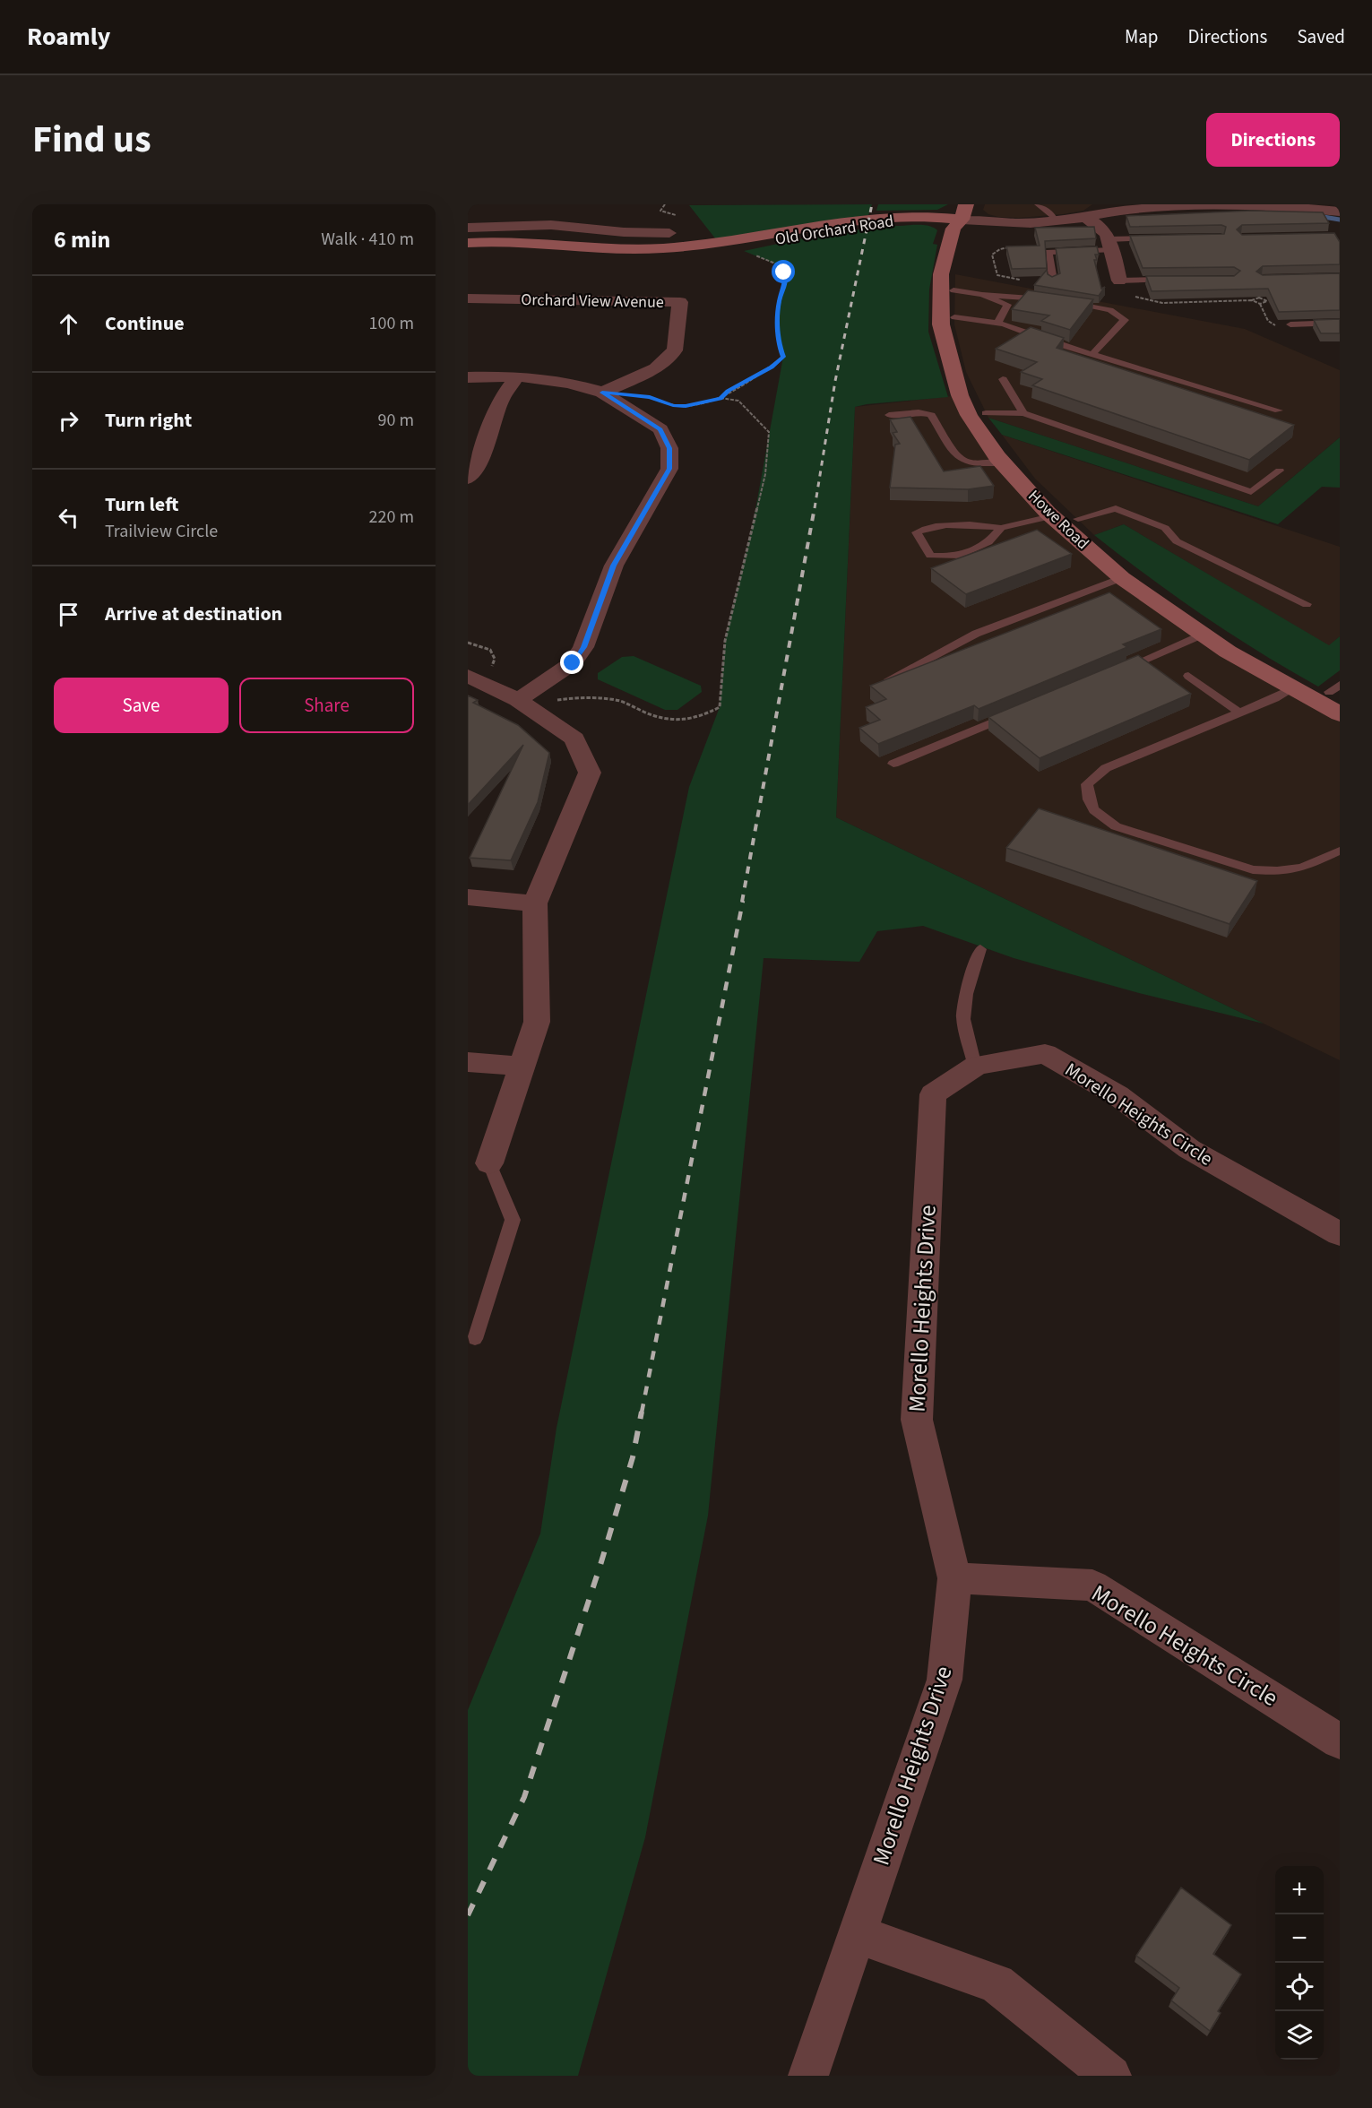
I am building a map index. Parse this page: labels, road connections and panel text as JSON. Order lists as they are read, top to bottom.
{
  "streets": {
    "street": [
      "Old Orchard Road",
      "Orchard View Avenue",
      "Howe Road",
      "Morello Heights Circle",
      "Morello Heights Drive"
    ]
  },
  "crossings": [
    ["Old Orchard Road", "Howe Road"],
    ["Morello Heights Circle", "Morello Heights Drive"]
  ],
  "page": {
    "header": "Roamly",
    "nav": ["Map", "Directions", "Saved"],
    "title": "Find us",
    "buttons": [
      "Directions",
      ["Save", "Share"]
    ],
    "heading": ["6 min", "Walk · 410 m"],
    "list": [
      ["Continue", "100 m"],
      ["Turn right", "90 m"],
      ["Turn left", "Trailview Circle", "220 m"],
      "Arrive at destination"
    ],
    "map_buttons": ["+", "−"]
  }
}
